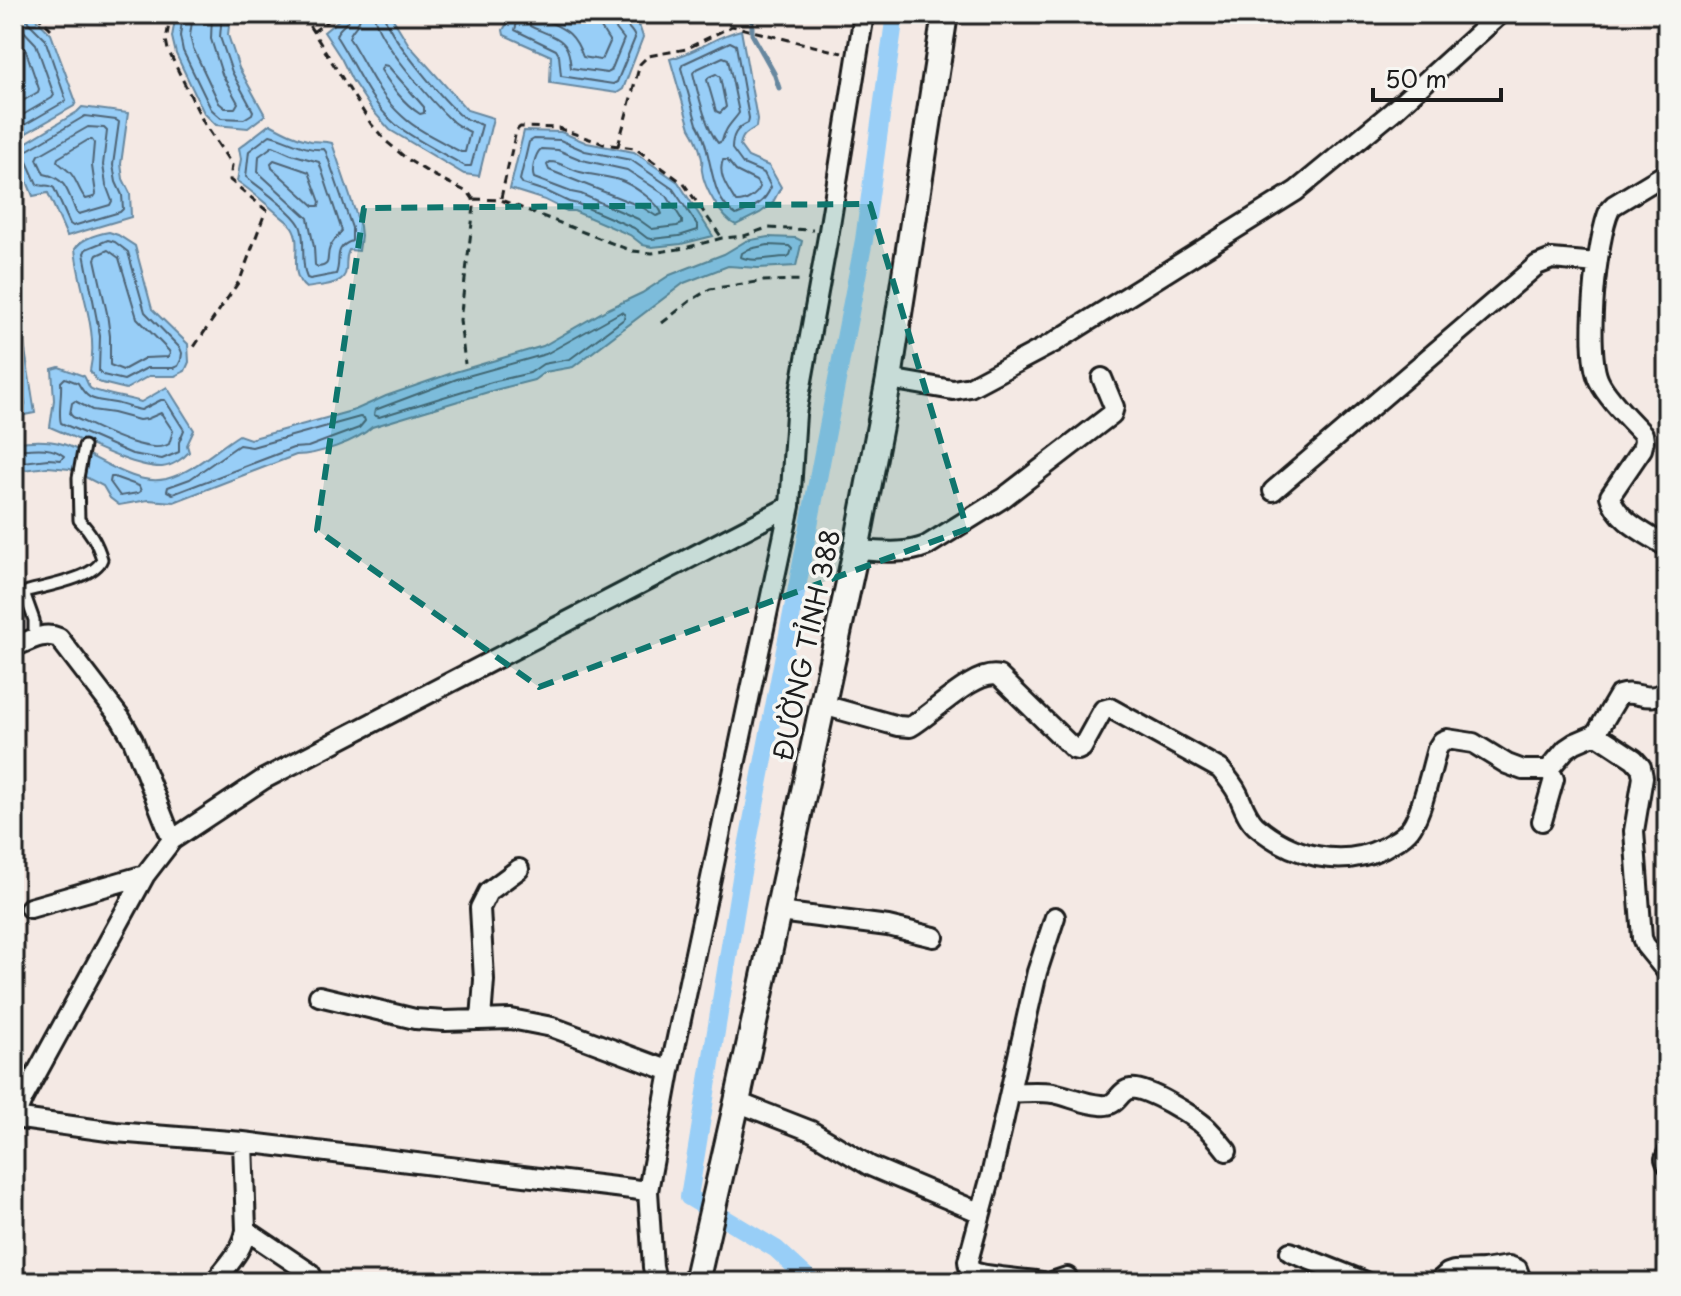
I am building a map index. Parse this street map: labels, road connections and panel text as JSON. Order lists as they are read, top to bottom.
{
  "streets": {
    "main road": ["ĐƯỜNG TỈNH 388"]
  },
  "scale_bar": "50 m"
}
